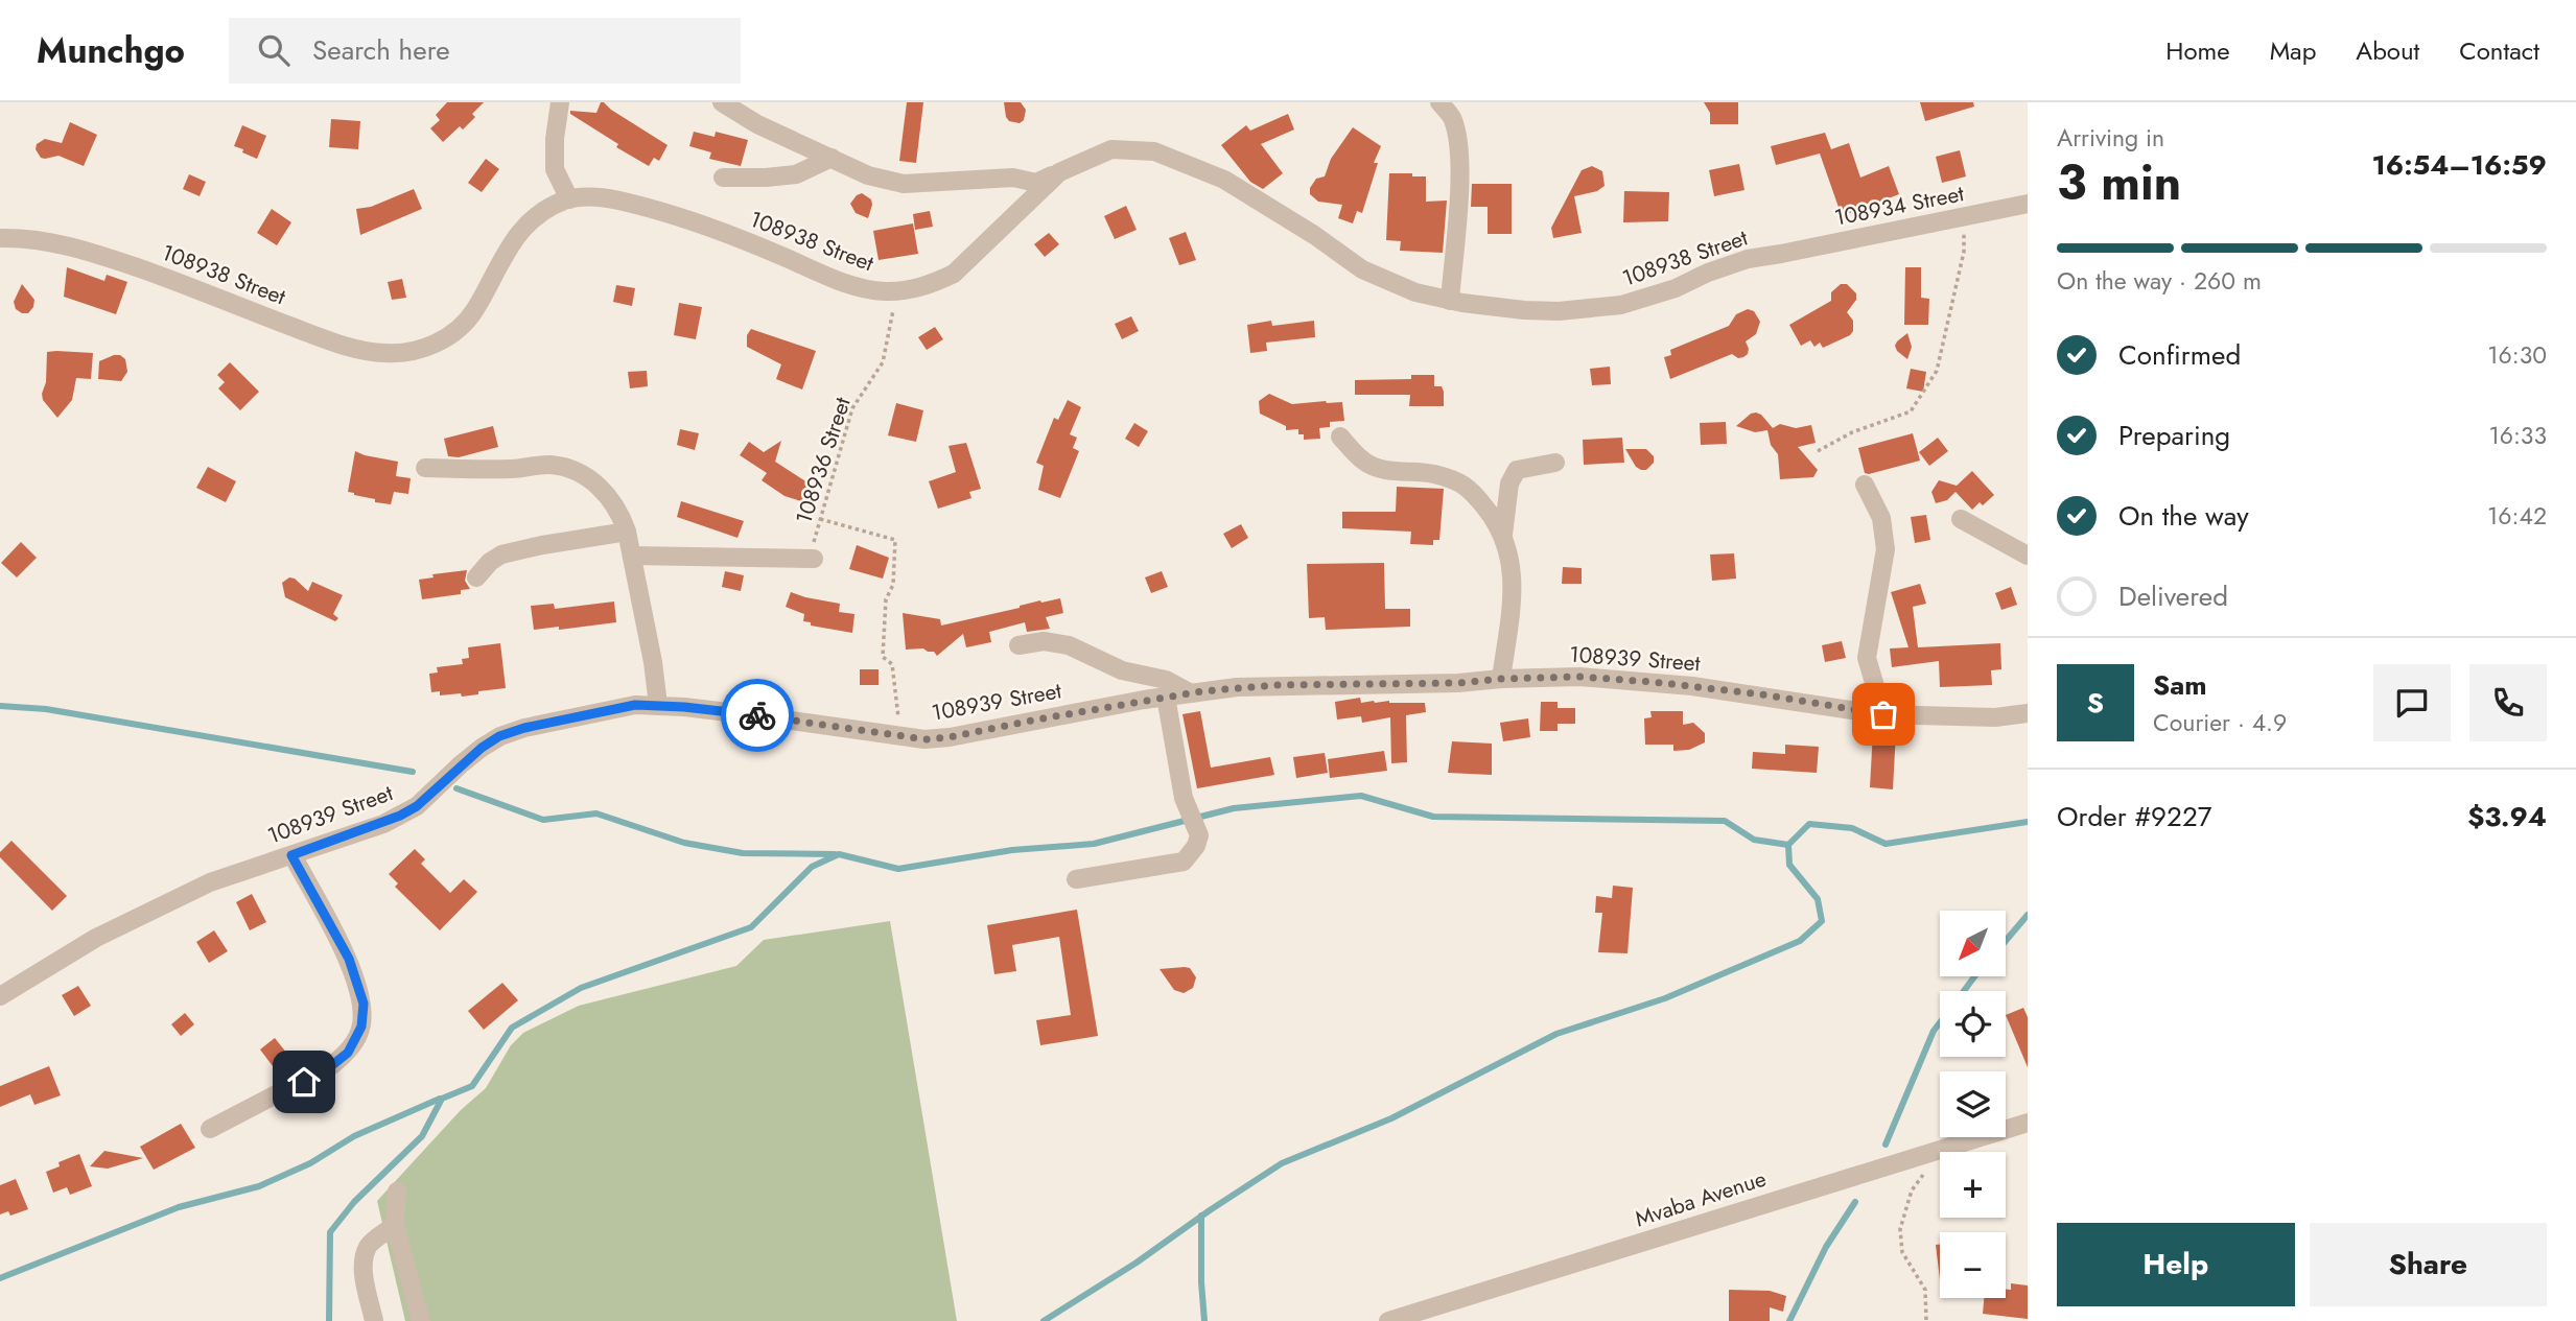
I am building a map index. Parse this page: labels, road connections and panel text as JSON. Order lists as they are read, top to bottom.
{
  "streets": {
    "street": [
      "108934 Street",
      "108938 Street",
      "108939 Street",
      "Mvaba Avenue"
    ],
    "path": ["108936 Street"]
  },
  "crossings": [
    ["108934 Street", "108938 Street"],
    ["108938 Street", "108936 Street"]
  ],
  "north": "bottom left",
  "page": {
    "header": "Munchgo",
    "search": "Search here",
    "nav": [
      "Home",
      "Map",
      "About",
      "Contact"
    ],
    "heading": ["3 min", "Arriving in", "16:54–16:59"],
    "panel": [
      "Sam",
      "Courier · 4.9",
      "Order #9227",
      "$3.94"
    ],
    "bar": "On the way · 260 m",
    "list": [
      ["Confirmed", "16:30"],
      ["Preparing", "16:33"],
      ["On the way", "16:42"],
      "Delivered"
    ],
    "round": "S",
    "map_buttons": ["+", "−"],
    "buttons": ["Help", "Share"]
  }
}
